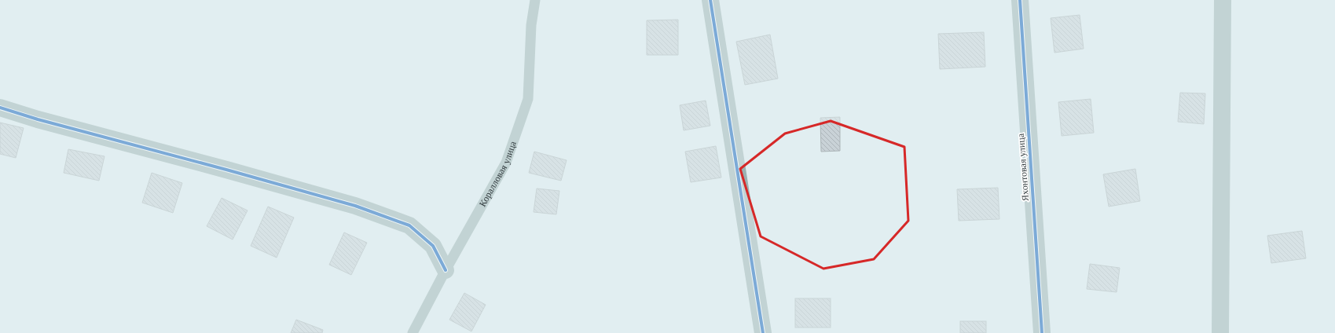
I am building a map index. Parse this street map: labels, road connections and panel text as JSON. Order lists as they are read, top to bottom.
{
  "streets": {
    "street": ["Яхонтовая улица"],
    "lane": ["Коралловая улица"]
  }
}
